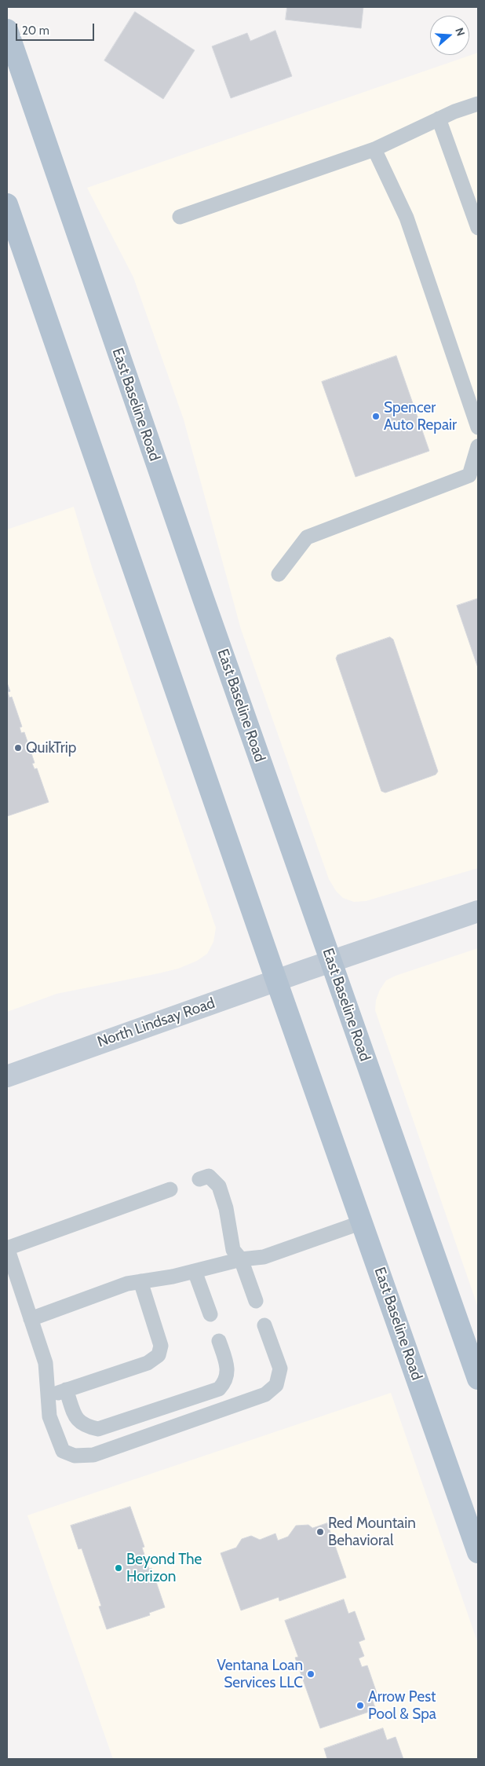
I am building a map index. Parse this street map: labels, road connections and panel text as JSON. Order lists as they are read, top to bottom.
{
  "streets": {
    "main road": ["East Baseline Road", "North Lindsay Road"]
  },
  "crossings": [
    ["East Baseline Road", "North Lindsay Road"]
  ],
  "places": [
    "Spencer Auto Repair",
    "QuikTrip",
    "Red Mountain Behavioral",
    "Beyond The Horizon",
    "Ventana Loan Services LLC",
    "Arrow Pest Pool & Spa"
  ],
  "scale_bar": "20 m",
  "north": "right"
}
